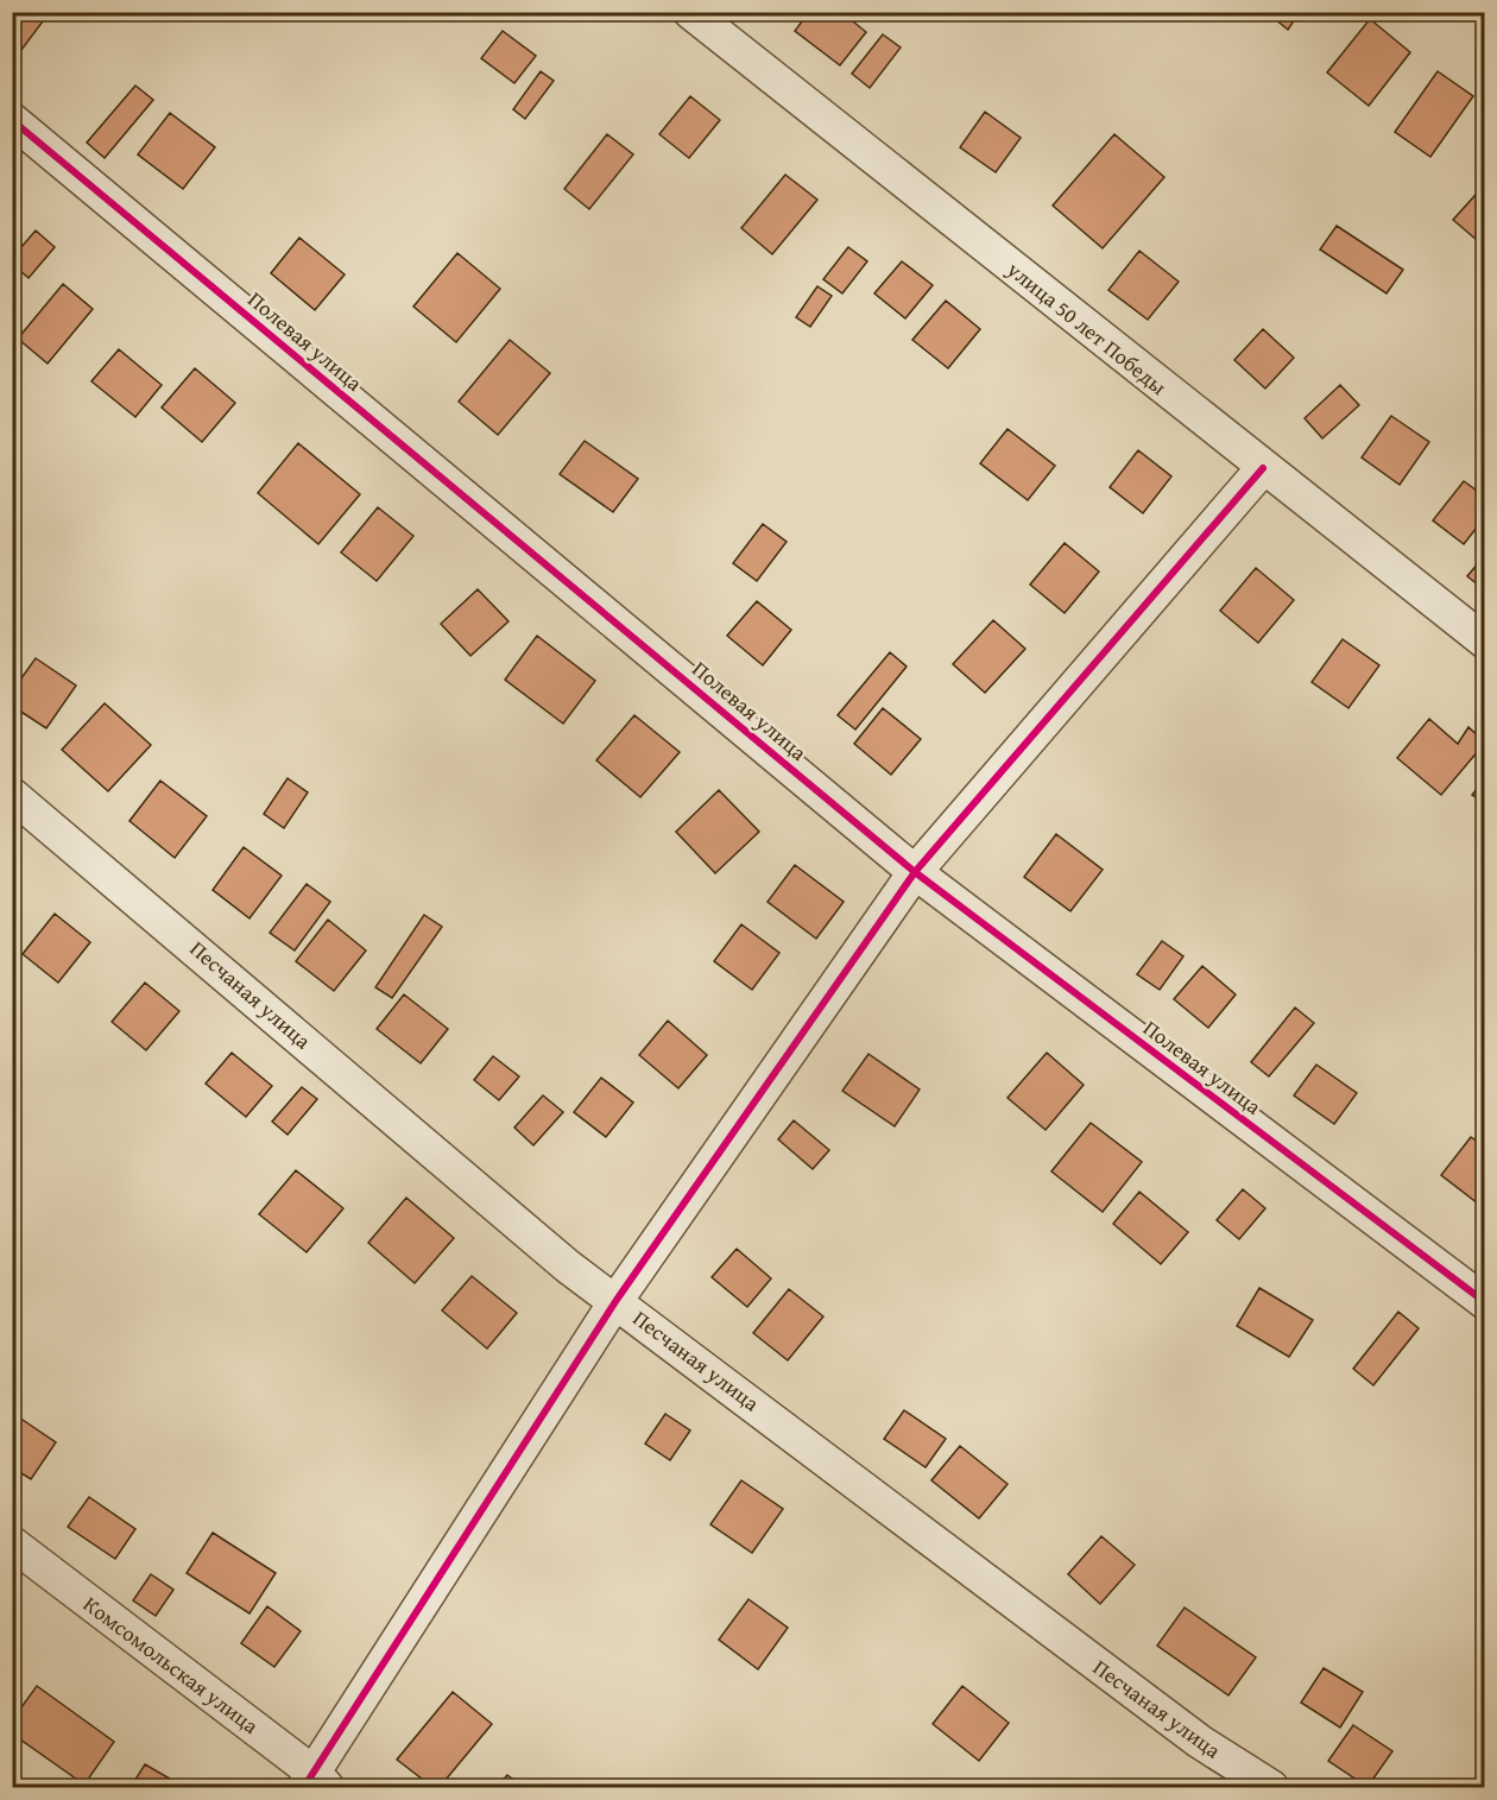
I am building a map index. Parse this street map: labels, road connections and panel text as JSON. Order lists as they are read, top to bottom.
{
  "streets": {
    "street": [
      "улица 50 лет Победы",
      "Полевая улица",
      "Песчаная улица",
      "Комсомольская улица"
    ]
  }
}
